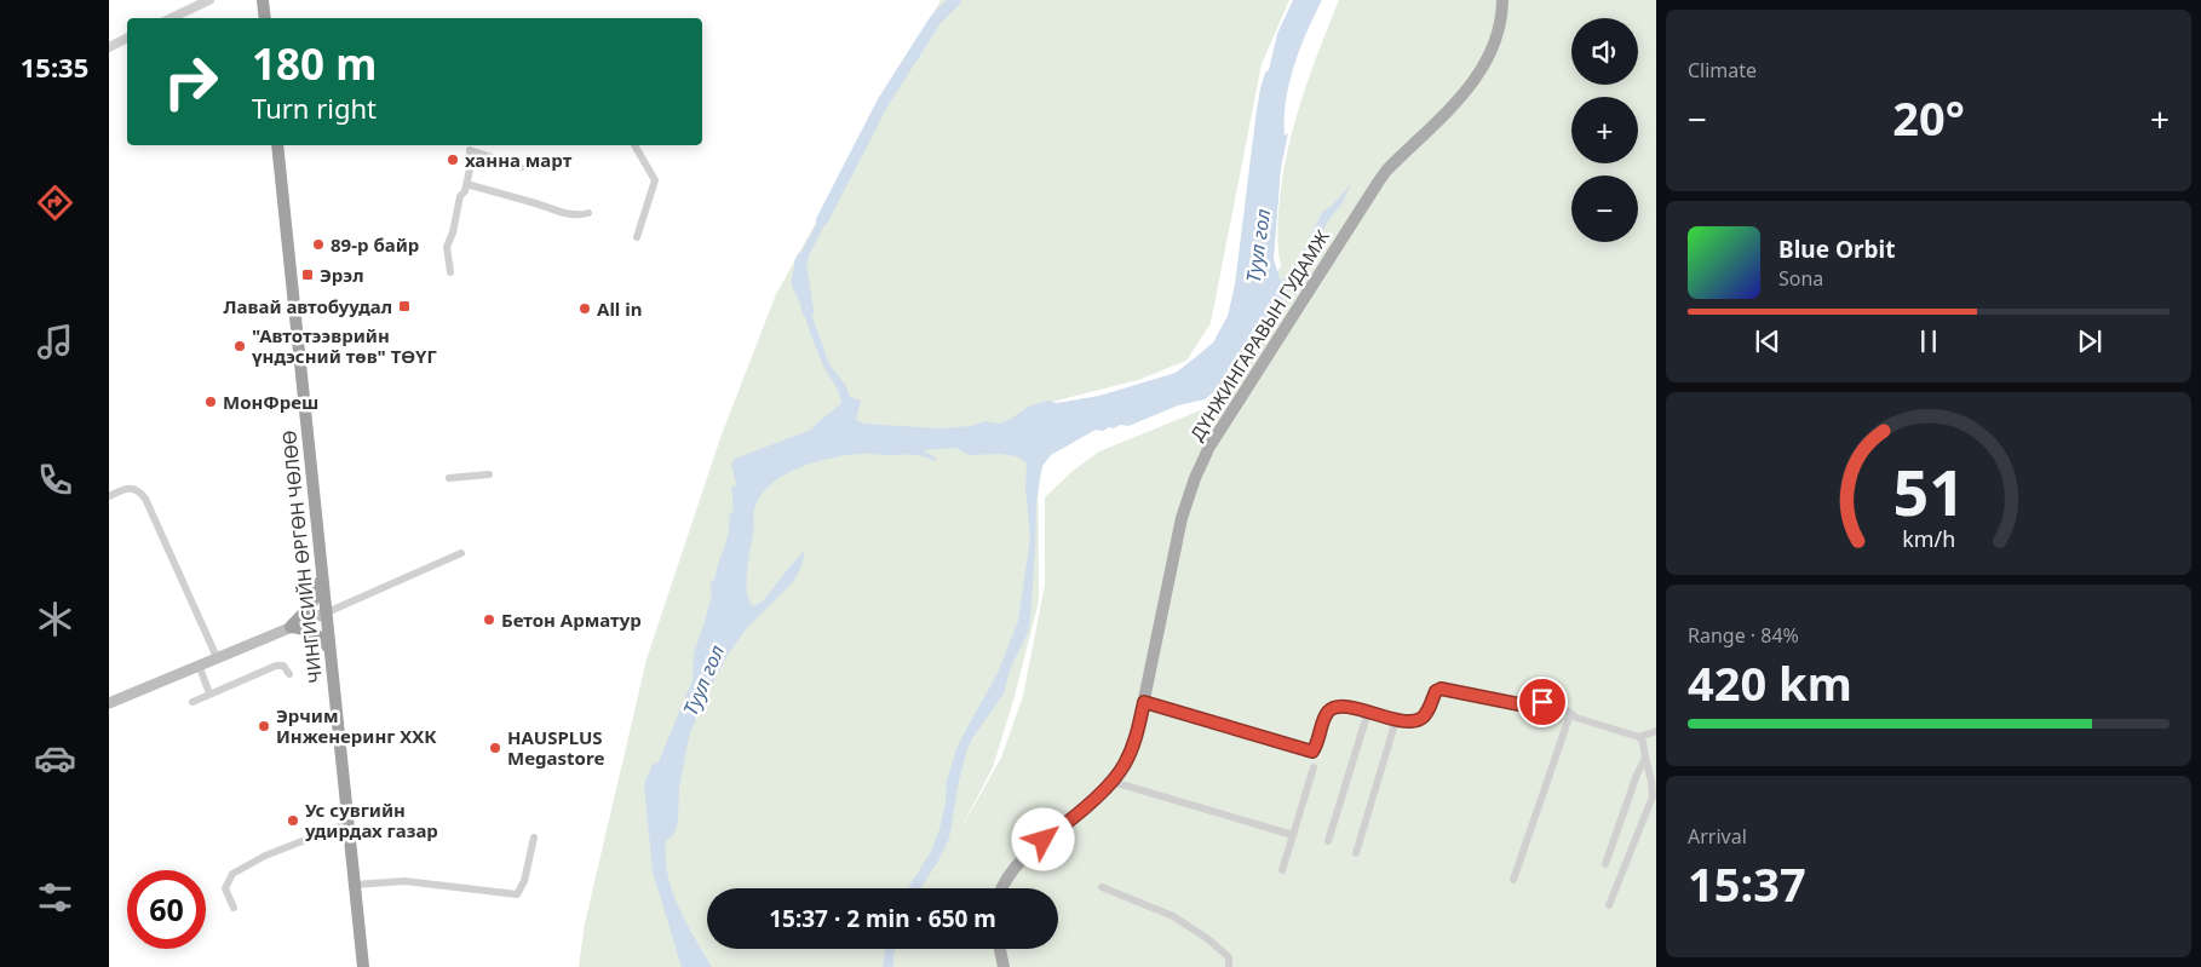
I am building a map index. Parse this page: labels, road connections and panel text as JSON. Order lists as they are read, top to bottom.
{
  "streets": {
    "highway": ["ЧИНГИСИЙН ӨРГӨН ЧӨЛӨӨ"],
    "main road": ["ДҮНЖИНГАРАВЫН ГУДАМЖ"]
  },
  "water": ["Туул гол"],
  "places": {
    "other": [
      "ханна март",
      "89-р байр",
      "All in",
      "\"Автотээврийн үндэсний төв\" ТӨҮГ",
      "МонФреш",
      "Бетон Арматур",
      "Эрчим Инженеринг ХХК",
      "HAUSPLUS Megastore",
      "Ус сувгийн удирдах газар"
    ],
    "transit": ["Эрэл", "Лавай автобуудал"]
  },
  "page": {
    "tabs": "15:35",
    "tile": [
      "Climate",
      ["Range · 84%", "420 km"],
      ["Arrival", "15:37"]
    ],
    "map_buttons": ["+", "−"],
    "turn": ["180 m", "Turn right"],
    "heat": ["−", "20°", "+"],
    "song": ["Blue Orbit", "Sona"],
    "limit": "60",
    "trip": "15:37 · 2 min · 650 m",
    "gauge": ["51", "km/h"]
  }
}
